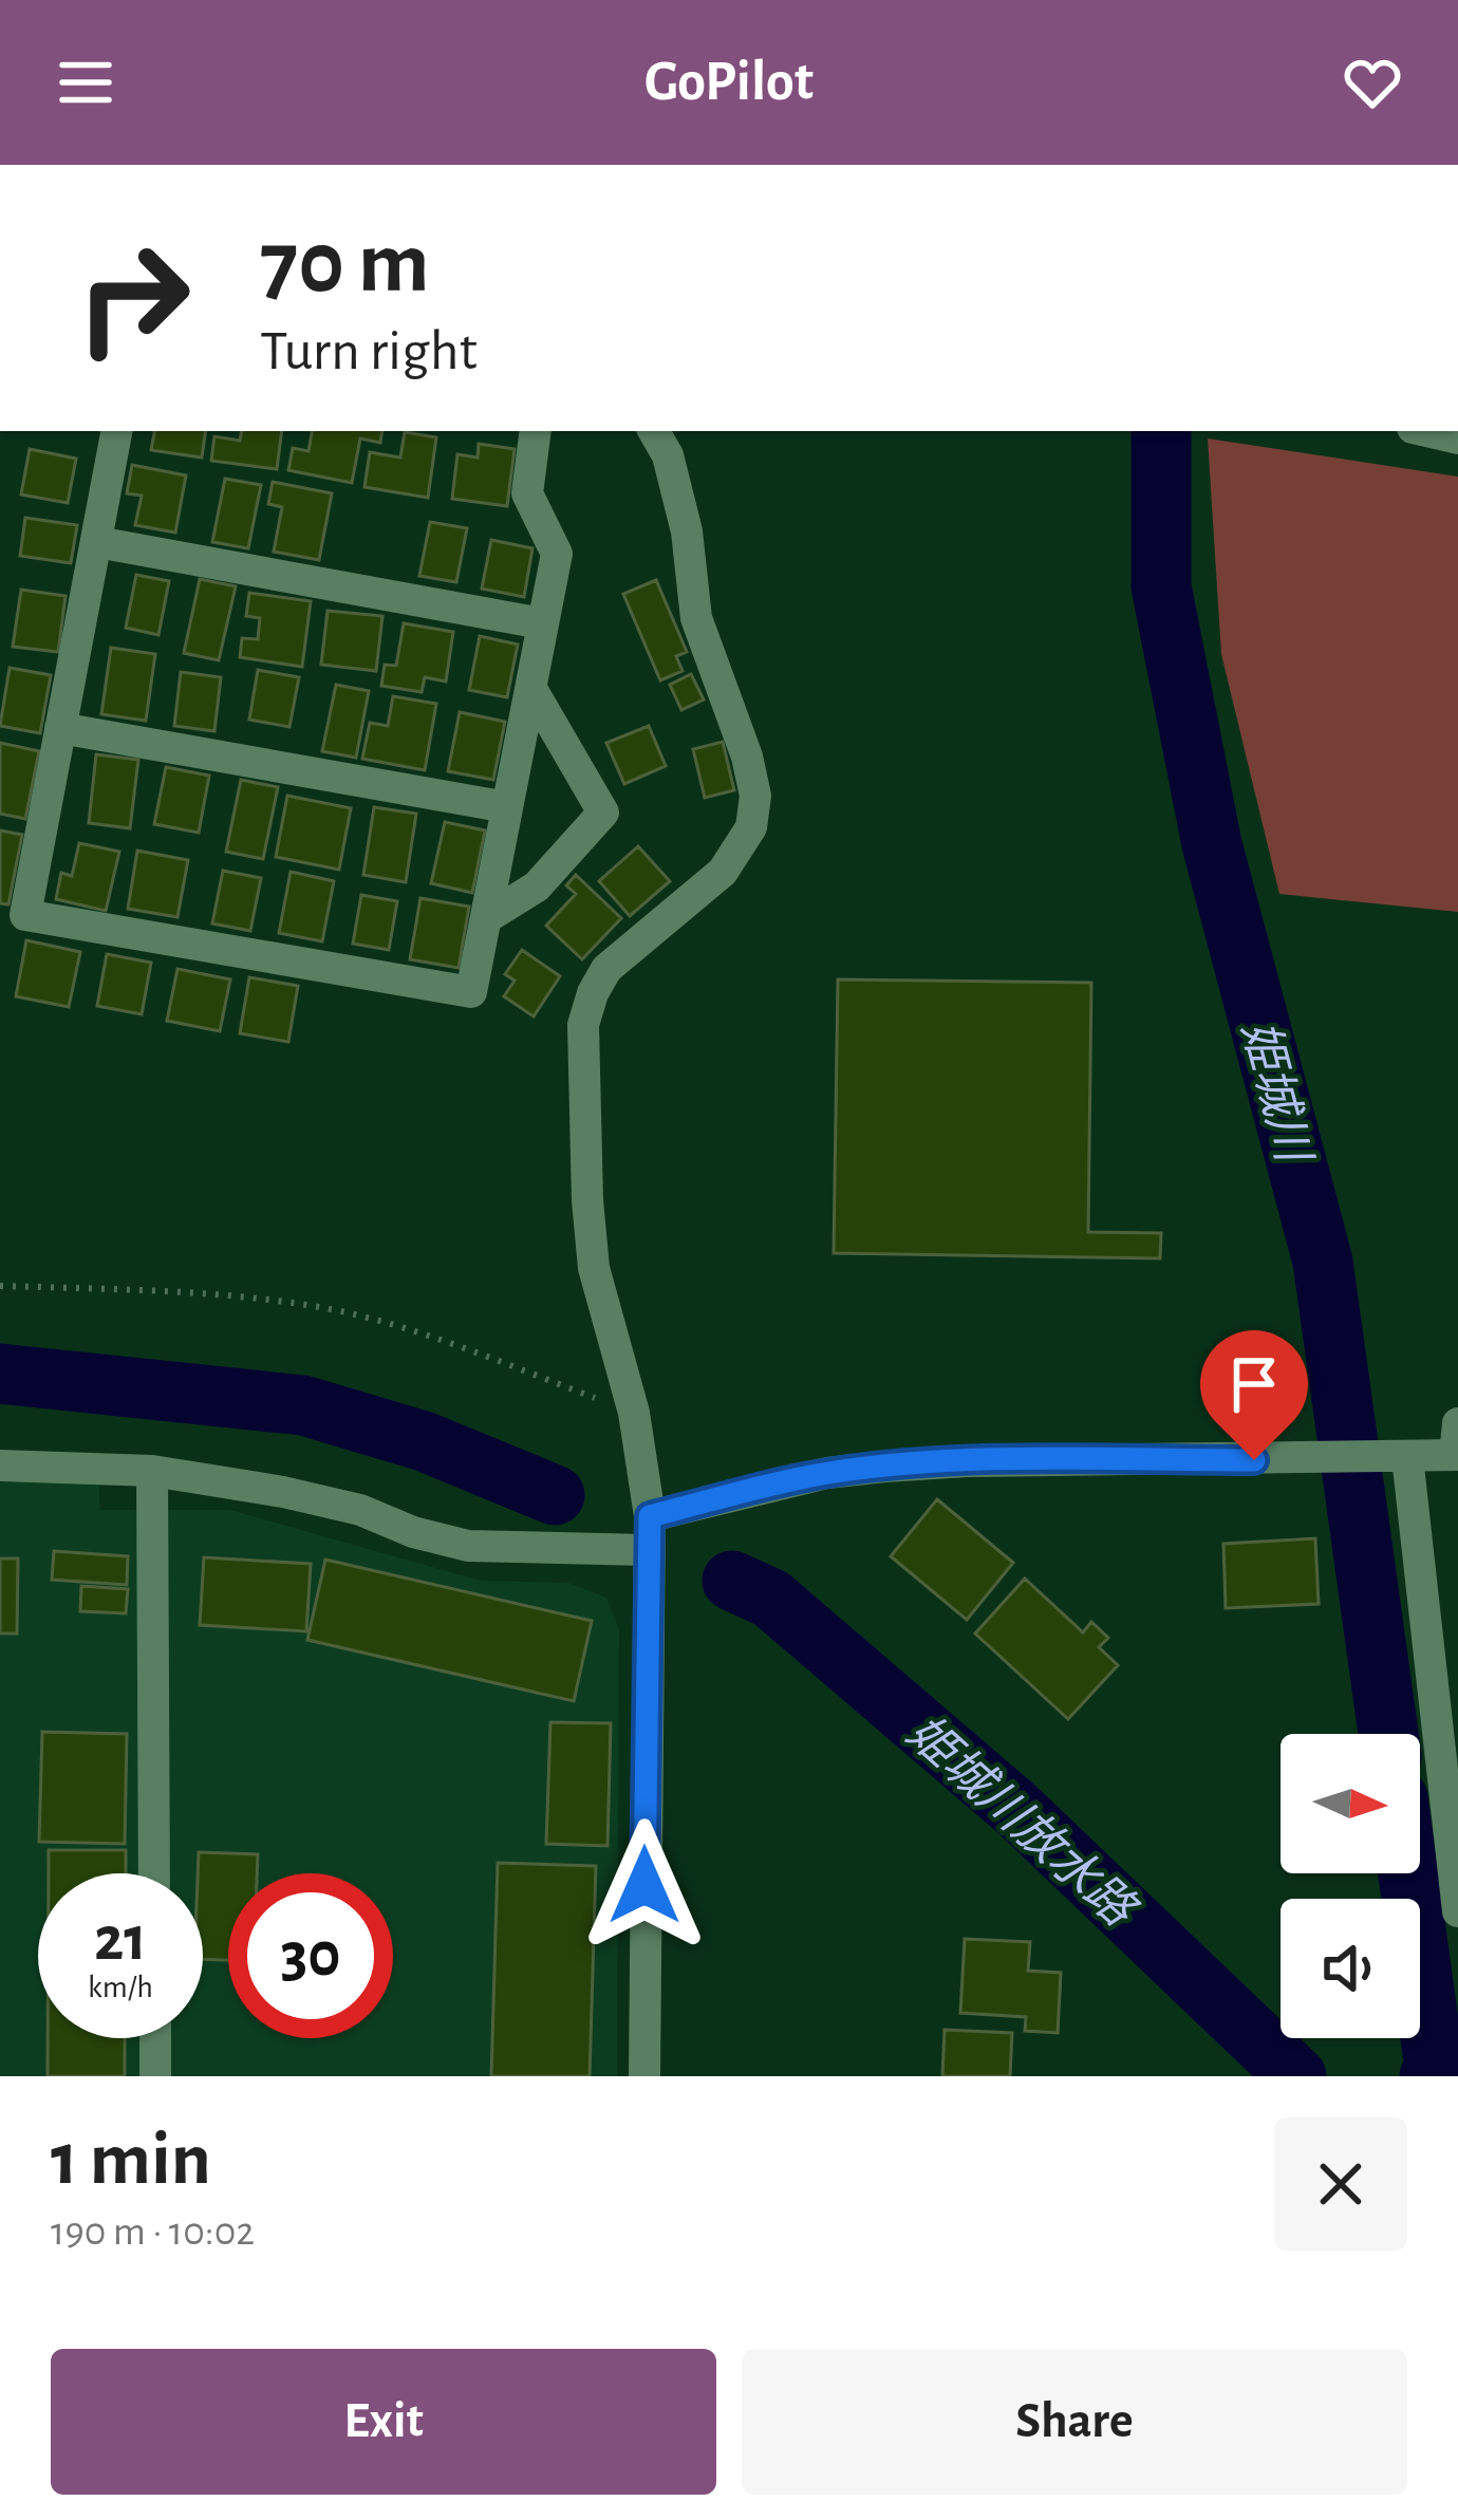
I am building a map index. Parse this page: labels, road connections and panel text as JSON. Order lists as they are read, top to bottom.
{
  "water": ["姫城川", "姫城川放水路"],
  "north": "right",
  "page": {
    "header": "GoPilot",
    "turn": ["70 m", "Turn right"],
    "speed": "21 km/h",
    "limit": "30",
    "heading": ["1 min", "190 m · 10:02"],
    "buttons": ["Exit", "Share"]
  }
}
